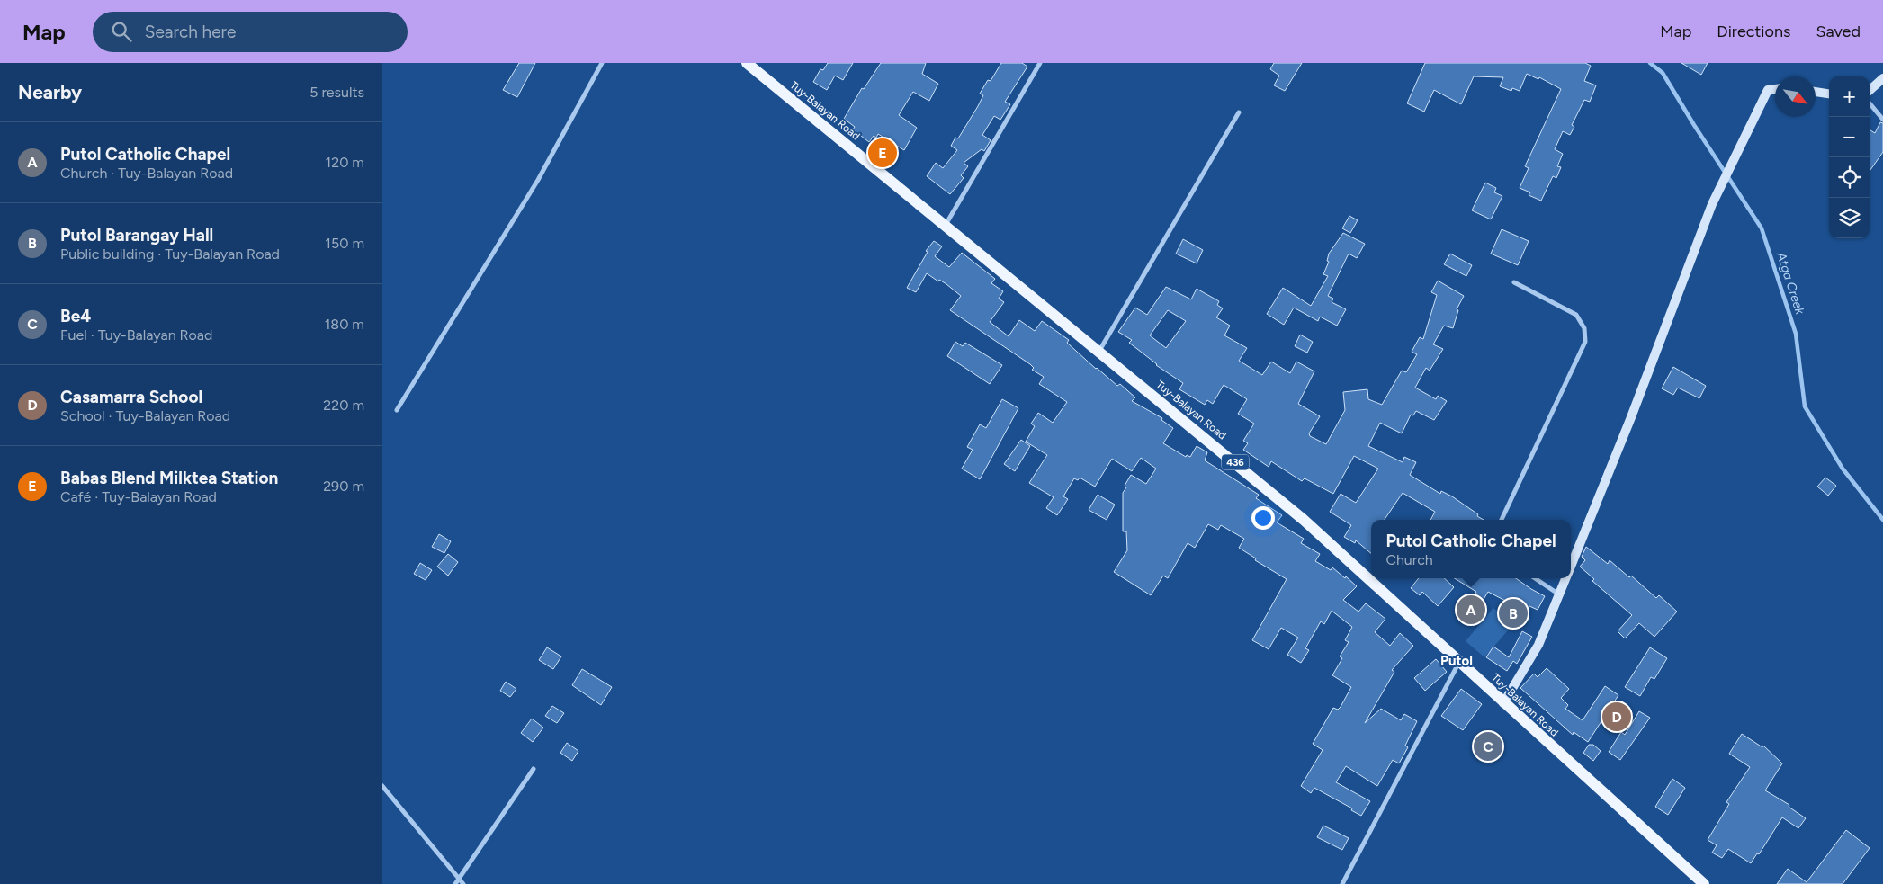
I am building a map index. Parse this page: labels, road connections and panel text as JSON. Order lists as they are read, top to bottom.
{
  "streets": {
    "main road": ["Tuy-Balayan Road", "436"]
  },
  "districts": ["Putol"],
  "water": ["Atga Creek"],
  "north": "bottom right",
  "page": {
    "header": "Map",
    "search": "Search here",
    "nav": ["Map", "Directions", "Saved"],
    "heading": ["Nearby", "5 results"],
    "map_buttons": ["+", "−"],
    "list": [
      {
        "mark": "A",
        "name": "Putol Catholic Chapel",
        "note": "Church · Tuy-Balayan Road",
        "value": "120 m"
      },
      {
        "mark": "B",
        "name": "Putol Barangay Hall",
        "note": "Public building · Tuy-Balayan Road",
        "value": "150 m"
      },
      {
        "mark": "C",
        "name": "Be4",
        "note": "Fuel · Tuy-Balayan Road",
        "value": "180 m"
      },
      {
        "mark": "D",
        "name": "Casamarra School",
        "note": "School · Tuy-Balayan Road",
        "value": "220 m"
      },
      {
        "mark": "E",
        "name": "Babas Blend Milktea Station",
        "note": "Café · Tuy-Balayan Road",
        "value": "290 m"
      }
    ],
    "pins": [
      "E",
      "A",
      "B",
      "D",
      "C"
    ],
    "popup": ["Putol Catholic Chapel", "Church"]
  }
}
